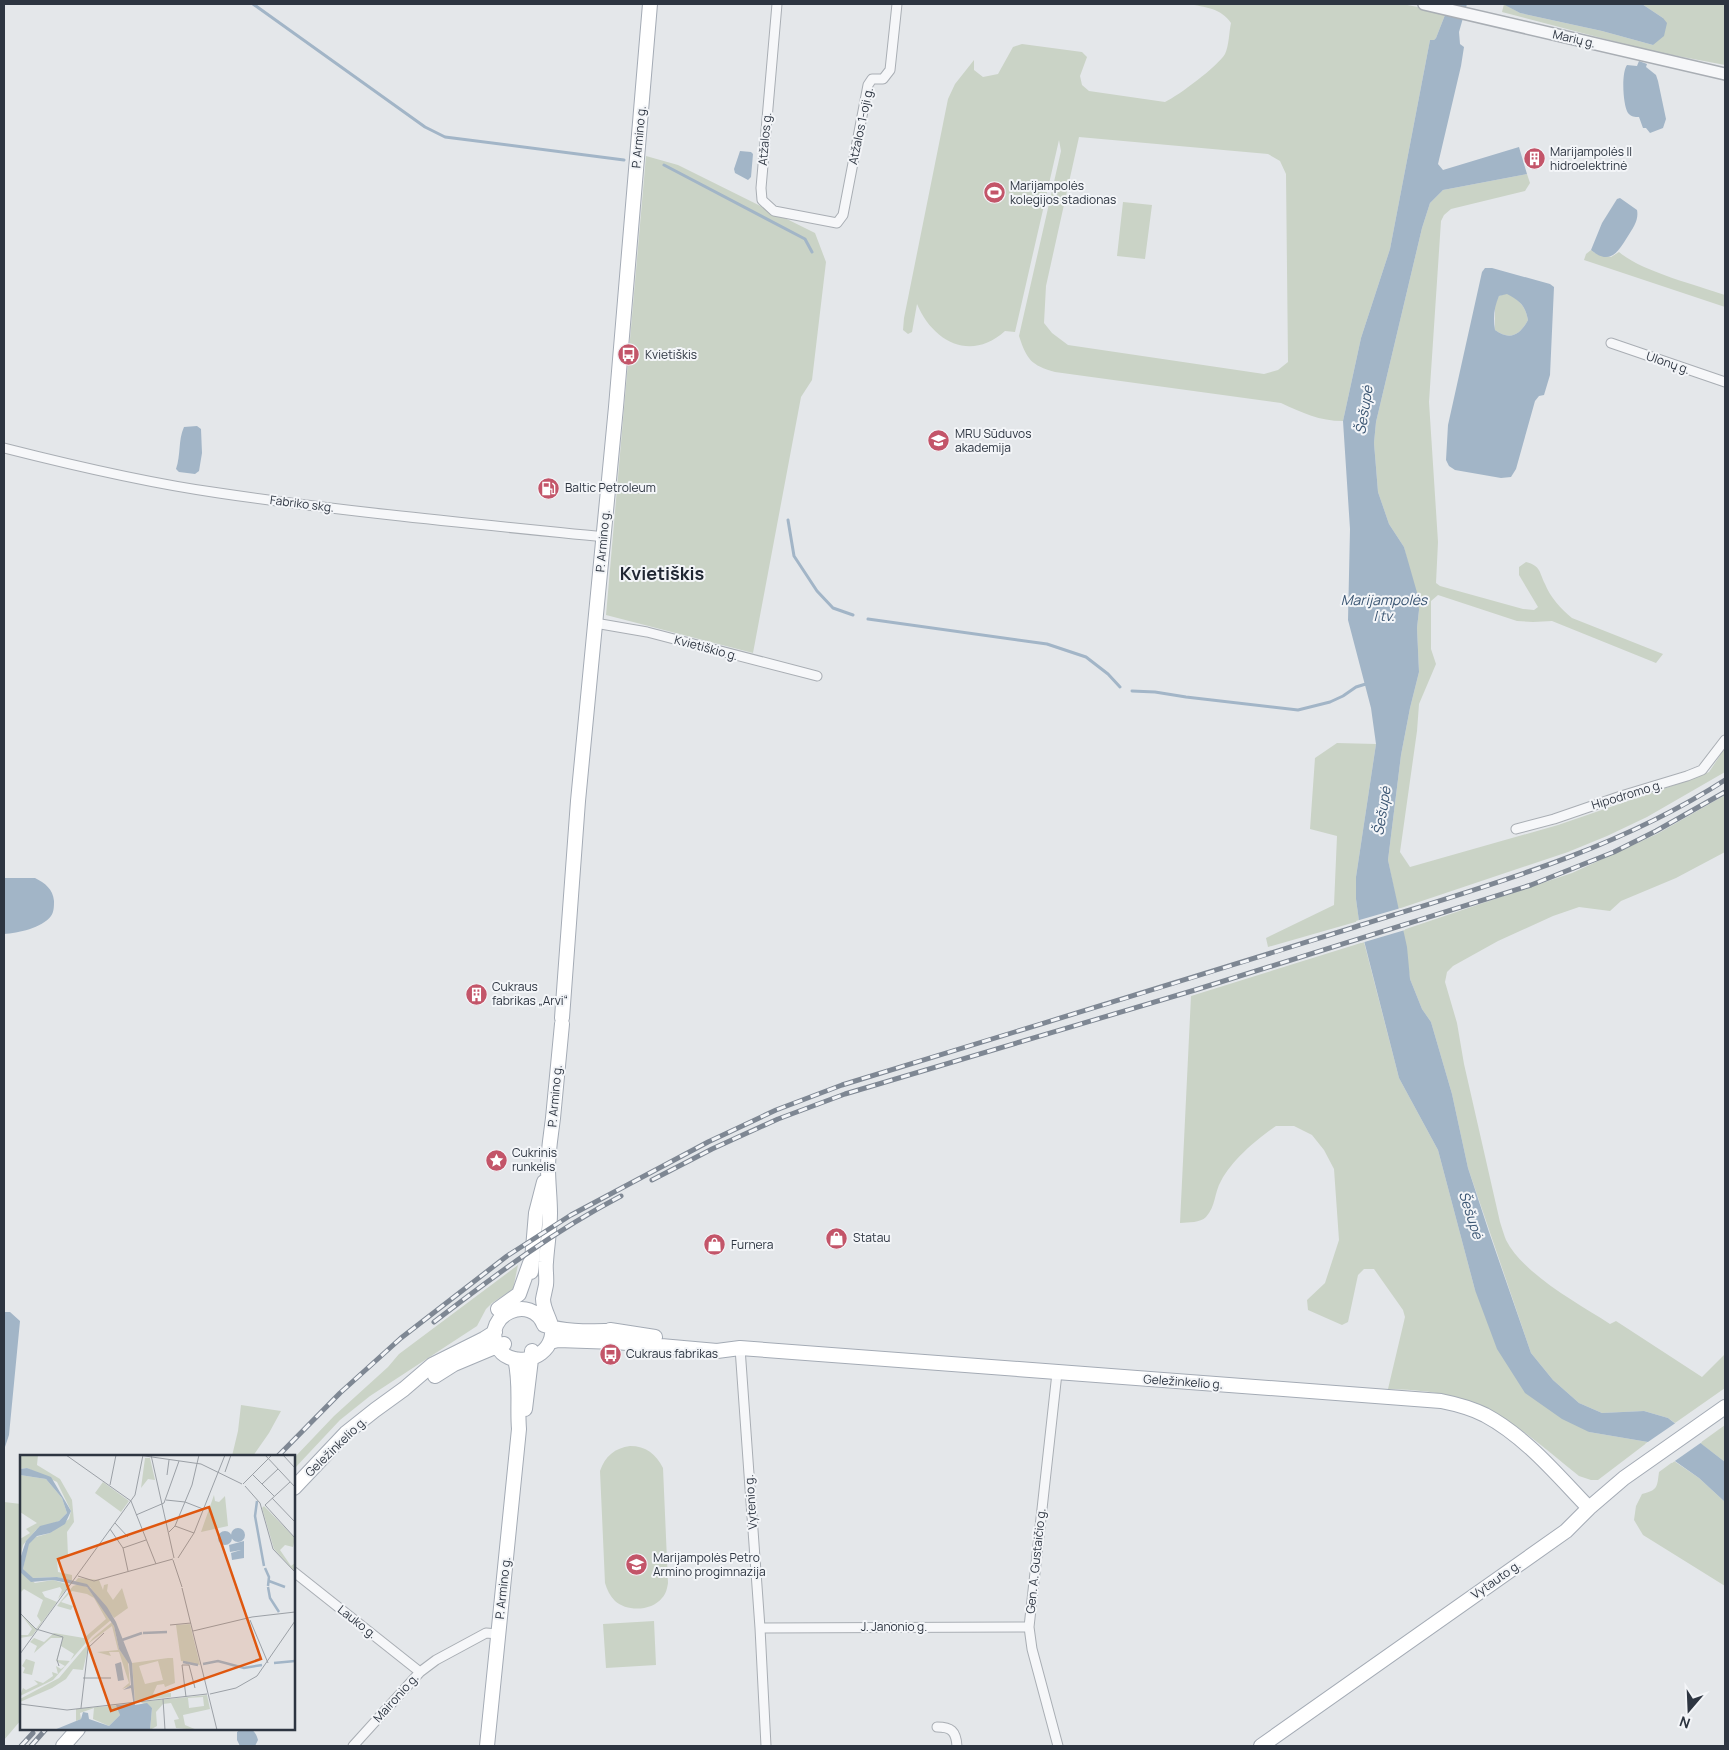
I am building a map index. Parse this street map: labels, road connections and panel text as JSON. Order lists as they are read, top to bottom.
{
  "streets": {
    "main road": ["P. Armino g.", "Geležinkelio g.", "Vytauto g."],
    "street": [
      "Marių g.",
      "Atžalos 1-oji g.",
      "Atžalos g.",
      "Ulonų g.",
      "Fabriko skg.",
      "Kvietiškio g.",
      "Hipodromo g.",
      "Vytenio g.",
      "Gen. A. Gustaičio g.",
      "Lauko g.",
      "J. Janonio g.",
      "Maironio g."
    ]
  },
  "crossings": [
    ["Atžalos 1-oji g.", "Atžalos g."],
    ["P. Armino g.", "Fabriko skg."],
    ["P. Armino g.", "Kvietiškio g."],
    ["P. Armino g.", "Geležinkelio g."],
    ["P. Armino g.", "Maironio g."],
    ["Geležinkelio g.", "Vytenio g."],
    ["Geležinkelio g.", "Gen. A. Gustaičio g."],
    ["Geležinkelio g.", "Vytauto g."],
    ["Vytenio g.", "J. Janonio g."],
    ["Gen. A. Gustaičio g.", "J. Janonio g."],
    ["Lauko g.", "Maironio g."]
  ],
  "districts": ["Kvietiškis"],
  "water": ["Šešupė", "Marijampolės I tv."],
  "places": {
    "building": ["Marijampolės II hidroelektrinė", "Cukraus fabrikas „Arvi“"],
    "sports": ["Marijampolės kolegijos stadionas"],
    "bus stop": ["Kvietiškis", "Cukraus fabrikas"],
    "school or university": ["MRU Sūduvos akademija", "Marijampolės Petro Armino progimnazija"],
    "fuel station": ["Baltic Petroleum"],
    "place": ["Cukrinis runkelis"],
    "shop": ["Statau", "Furnera"]
  },
  "north": "bottom"
}
